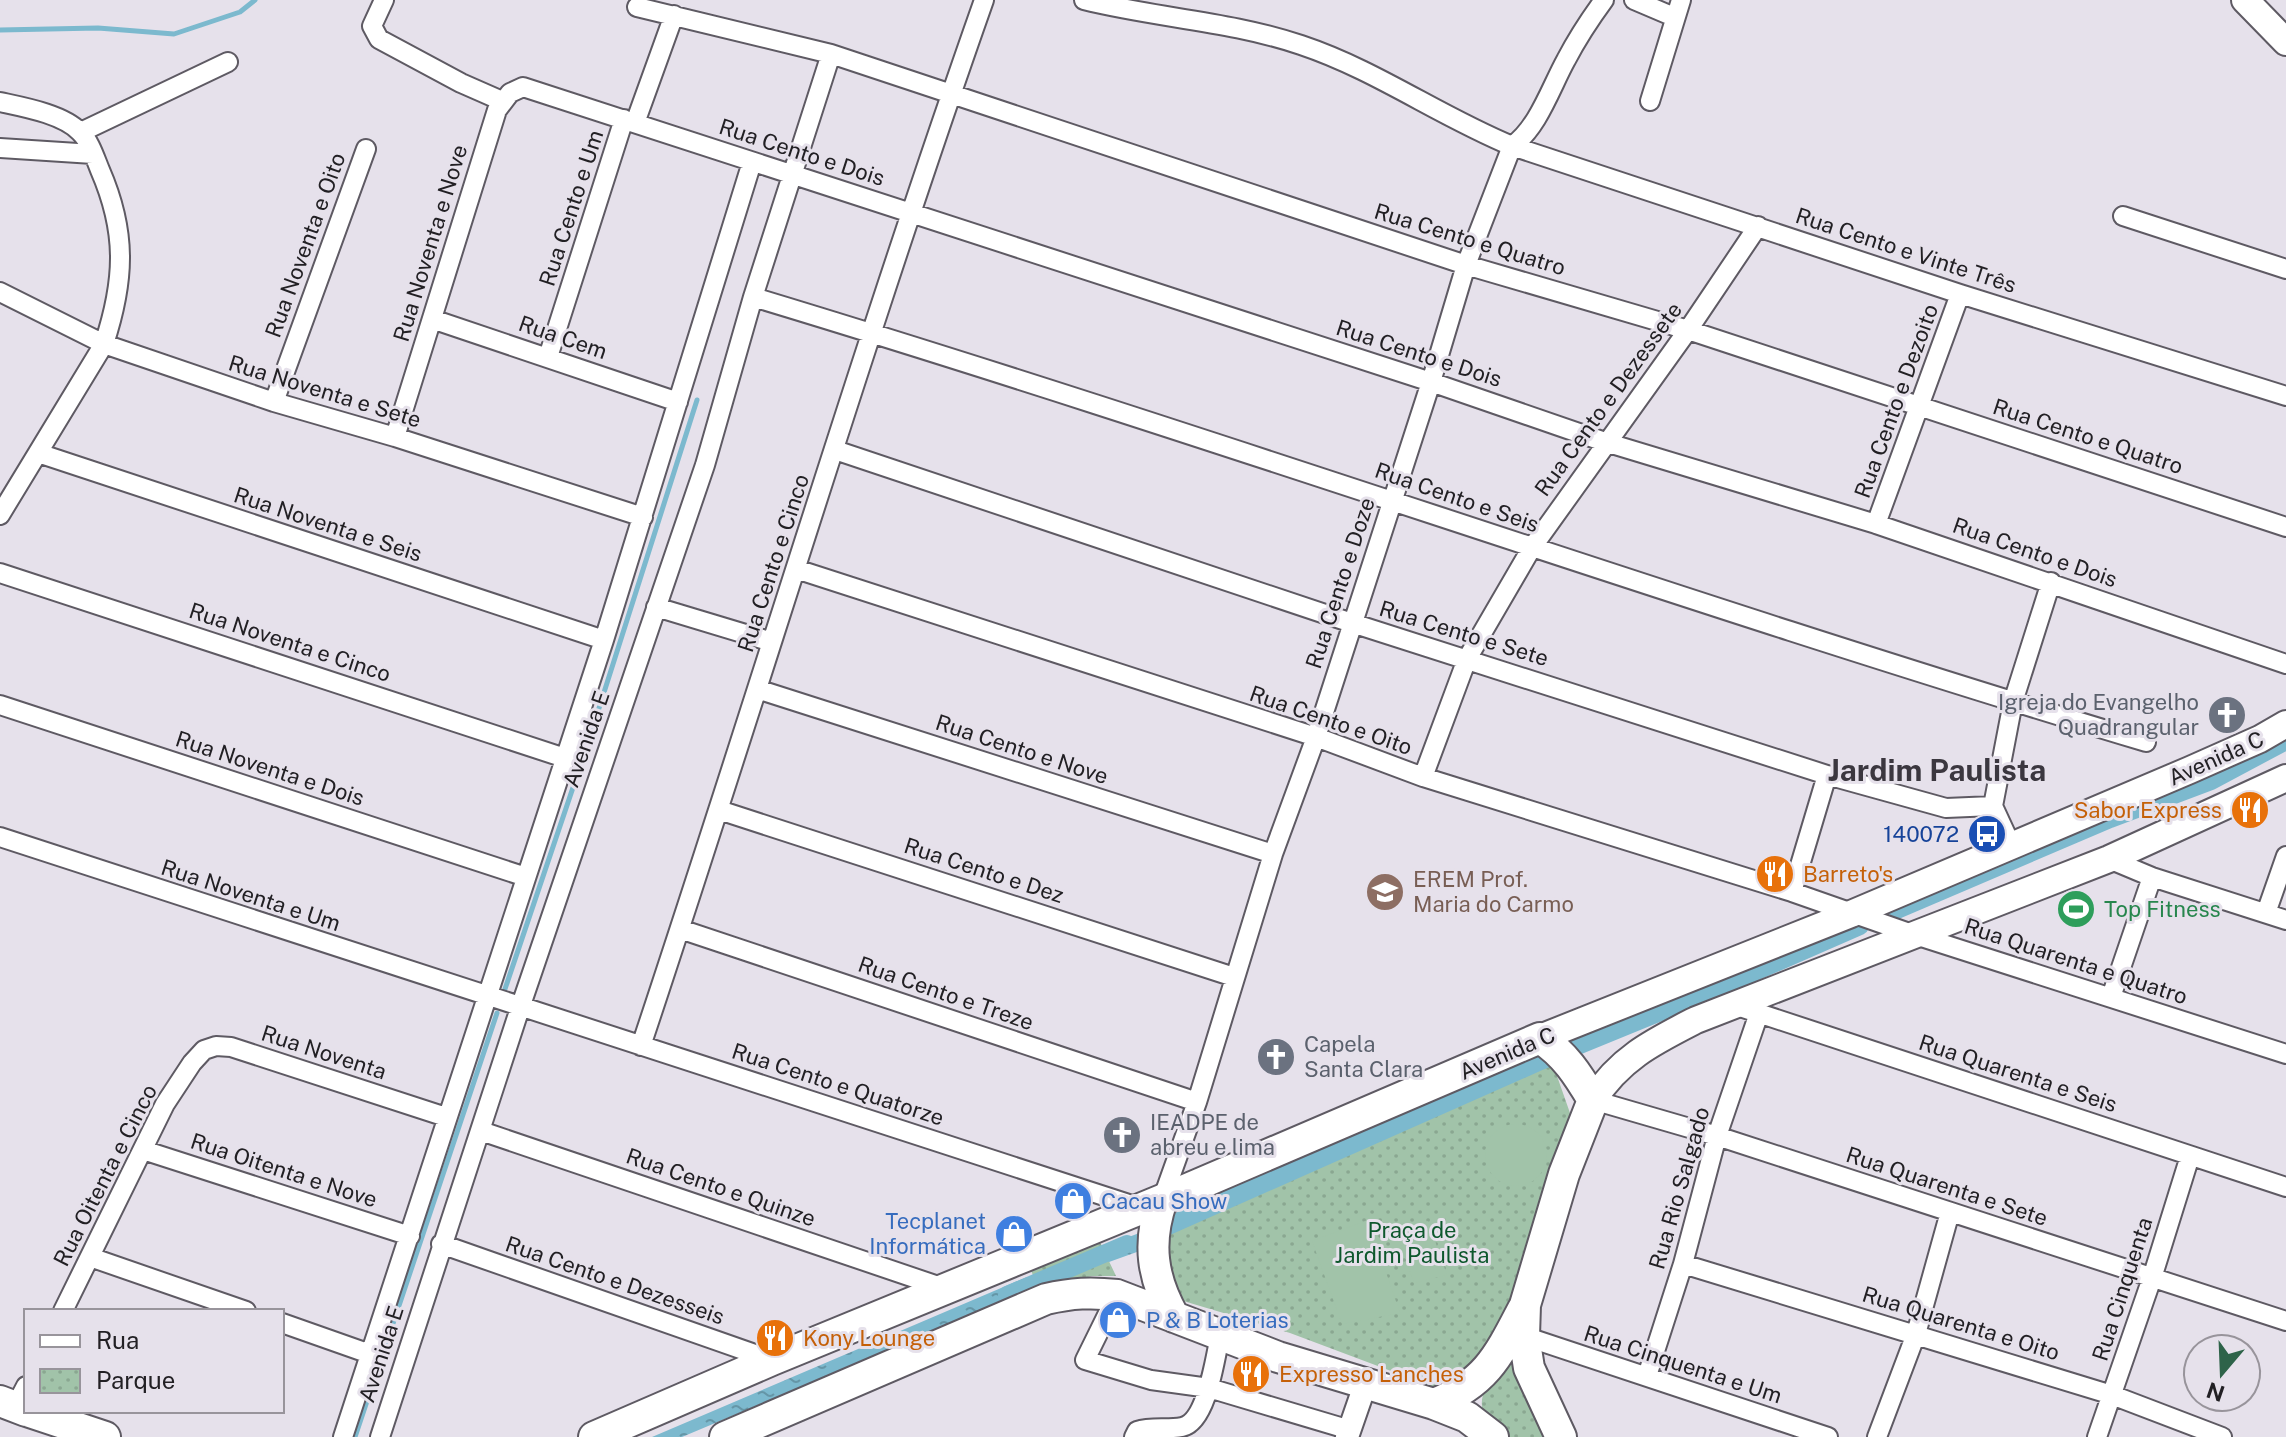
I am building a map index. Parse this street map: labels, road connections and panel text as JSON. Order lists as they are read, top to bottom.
{
  "streets": {
    "main road": ["Avenida C"],
    "street": [
      "Rua Cento e Dois",
      "Rua Cento e Um",
      "Rua Cento e Quatro",
      "Rua Noventa e Nove",
      "Rua Noventa e Oito",
      "Rua Cento e Vinte Três",
      "Rua Cem",
      "Rua Noventa e Sete",
      "Rua Cento e Dezessete",
      "Rua Cento e Dezoito",
      "Rua Cento e Seis",
      "Rua Noventa e Seis",
      "Rua Cento e Cinco",
      "Rua Cento e Doze",
      "Rua Cento e Sete",
      "Rua Noventa e Cinco",
      "Rua Cento e Oito",
      "Avenida E",
      "Rua Cento e Nove",
      "Rua Noventa e Dois",
      "Rua Cento e Dez",
      "Rua Noventa e Um",
      "Rua Quarenta e Quatro",
      "Rua Cento e Treze",
      "Rua Noventa",
      "Rua Quarenta e Seis",
      "Rua Cento e Quatorze",
      "Rua Oitenta e Nove",
      "Rua Oitenta e Cinco",
      "Rua Quarenta e Sete",
      "Rua Cento e Quinze",
      "Rua Rio Salgado",
      "Rua Cento e Dezesseis",
      "Rua Cinquenta",
      "Rua Quarenta e Oito",
      "Rua Cinquenta e Um"
    ]
  },
  "crossings": [
    ["Rua Cento e Dois", "Rua Cento e Um"],
    ["Rua Cento e Dois", "Rua Noventa e Nove"],
    ["Rua Cento e Dois", "Rua Cento e Dezessete"],
    ["Rua Cento e Dois", "Rua Cento e Dezoito"],
    ["Rua Cento e Dois", "Rua Cento e Cinco"],
    ["Rua Cento e Dois", "Rua Cento e Doze"],
    ["Rua Cento e Dois", "Avenida E"],
    ["Rua Cento e Um", "Rua Cento e Quatro"],
    ["Rua Cento e Um", "Rua Cem"],
    ["Rua Cento e Quatro", "Rua Cento e Dezessete"],
    ["Rua Cento e Quatro", "Rua Cento e Dezoito"],
    ["Rua Cento e Quatro", "Rua Cento e Cinco"],
    ["Rua Cento e Quatro", "Rua Cento e Doze"],
    ["Rua Cento e Quatro", "Avenida E"],
    ["Rua Noventa e Nove", "Rua Cem"],
    ["Rua Noventa e Nove", "Rua Noventa e Sete"],
    ["Rua Noventa e Oito", "Rua Noventa e Sete"],
    ["Rua Cento e Vinte Três", "Rua Cento e Dezessete"],
    ["Rua Cento e Vinte Três", "Rua Cento e Dezoito"],
    ["Rua Cento e Vinte Três", "Rua Cento e Doze"],
    ["Rua Cem", "Avenida E"],
    ["Rua Noventa e Sete", "Avenida E"],
    ["Rua Cento e Dezessete", "Rua Cento e Seis"],
    ["Rua Cento e Dezessete", "Rua Cento e Sete"],
    ["Rua Cento e Dezessete", "Rua Cento e Oito"],
    ["Rua Cento e Seis", "Rua Cento e Cinco"],
    ["Rua Cento e Seis", "Rua Cento e Doze"],
    ["Rua Cento e Seis", "Avenida E"],
    ["Rua Noventa e Seis", "Avenida E"],
    ["Rua Cento e Cinco", "Rua Cento e Sete"],
    ["Rua Cento e Cinco", "Rua Cento e Oito"],
    ["Rua Cento e Cinco", "Rua Cento e Nove"],
    ["Rua Cento e Cinco", "Rua Cento e Dez"],
    ["Rua Cento e Cinco", "Rua Cento e Treze"],
    ["Rua Cento e Cinco", "Rua Cento e Quatorze"],
    ["Rua Cento e Doze", "Rua Cento e Sete"],
    ["Rua Cento e Doze", "Rua Cento e Oito"],
    ["Rua Cento e Doze", "Rua Cento e Nove"],
    ["Rua Cento e Doze", "Avenida C"],
    ["Rua Cento e Doze", "Rua Cento e Dez"],
    ["Rua Cento e Doze", "Rua Cento e Treze"],
    ["Rua Cento e Doze", "Rua Cento e Quatorze"],
    ["Rua Noventa e Cinco", "Avenida E"],
    ["Rua Cento e Oito", "Avenida C"],
    ["Rua Cento e Oito", "Rua Quarenta e Quatro"],
    ["Avenida E", "Rua Noventa e Dois"],
    ["Avenida E", "Rua Noventa e Um"],
    ["Avenida E", "Rua Noventa"],
    ["Avenida E", "Rua Cento e Quatorze"],
    ["Avenida E", "Rua Oitenta e Nove"],
    ["Avenida E", "Rua Cento e Quinze"],
    ["Avenida E", "Rua Cento e Dezesseis"],
    ["Avenida C", "Rua Quarenta e Quatro"],
    ["Avenida C", "Rua Cento e Quatorze"],
    ["Avenida C", "Rua Cento e Quinze"],
    ["Avenida C", "Rua Cento e Dezesseis"],
    ["Rua Noventa e Um", "Rua Cento e Quatorze"],
    ["Rua Noventa", "Rua Oitenta e Cinco"],
    ["Rua Quarenta e Seis", "Rua Rio Salgado"],
    ["Rua Quarenta e Seis", "Rua Cinquenta"],
    ["Rua Oitenta e Nove", "Rua Oitenta e Cinco"],
    ["Rua Quarenta e Sete", "Rua Rio Salgado"],
    ["Rua Quarenta e Sete", "Rua Cinquenta"],
    ["Rua Rio Salgado", "Rua Quarenta e Oito"],
    ["Rua Rio Salgado", "Rua Cinquenta e Um"],
    ["Rua Cinquenta", "Rua Quarenta e Oito"]
  ],
  "districts": ["Jardim Paulista"],
  "parks": ["Praça de Jardim Paulista"],
  "places": {
    "church": ["Igreja do Evangelho Quadrangular", "Capela Santa Clara", "IEADPE de abreu e lima"],
    "restaurant": [
      "Sabor Express",
      "Barreto's",
      "Kony Lounge",
      "Expresso Lanches"
    ],
    "bus stop": ["140072"],
    "school or university": ["EREM Prof. Maria do Carmo"],
    "sports": ["Top Fitness"],
    "shop": ["Cacau Show", "Tecplanet Informática", "P & B Loterias"]
  },
  "legend": ["Rua", "Parque"],
  "north": "bottom"
}
